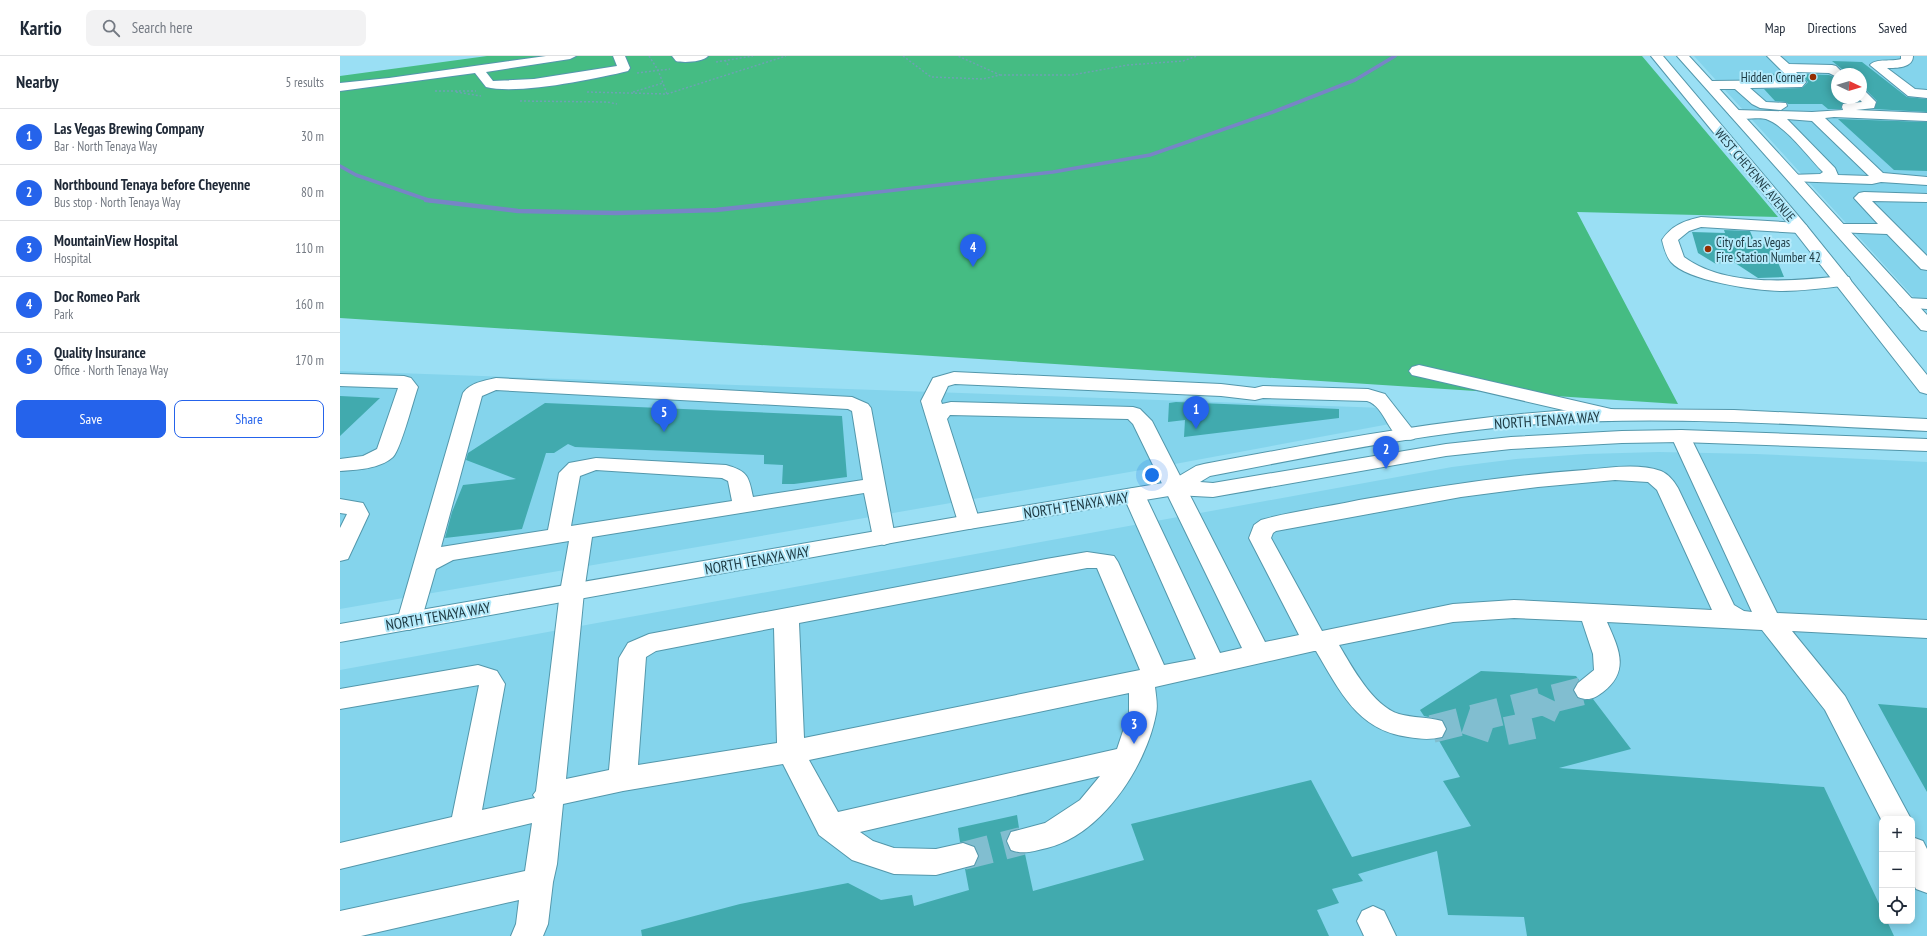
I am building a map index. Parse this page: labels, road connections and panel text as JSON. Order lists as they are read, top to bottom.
{
  "streets": {
    "main road": ["WEST CHEYENNE AVENUE", "NORTH TENAYA WAY"]
  },
  "places": ["Hidden Corner", "City of Las Vegas Fire Station Number 42"],
  "north": "right",
  "page": {
    "header": "Kartio",
    "search": "Search here",
    "nav": ["Map", "Directions", "Saved"],
    "heading": ["Nearby", "5 results"],
    "list": [
      {
        "mark": "1",
        "name": "Las Vegas Brewing Company",
        "note": "Bar · North Tenaya Way",
        "value": "30 m"
      },
      {
        "mark": "2",
        "name": "Northbound Tenaya before Cheyenne",
        "note": "Bus stop · North Tenaya Way",
        "value": "80 m"
      },
      {
        "mark": "3",
        "name": "MountainView Hospital",
        "note": "Hospital",
        "value": "110 m"
      },
      {
        "mark": "4",
        "name": "Doc Romeo Park",
        "note": "Park",
        "value": "160 m"
      },
      {
        "mark": "5",
        "name": "Quality Insurance",
        "note": "Office · North Tenaya Way",
        "value": "170 m"
      }
    ],
    "pins": [
      "4",
      "1",
      "5",
      "2",
      "3"
    ],
    "buttons": ["Save", "Share"],
    "map_buttons": ["+", "−"]
  }
}
